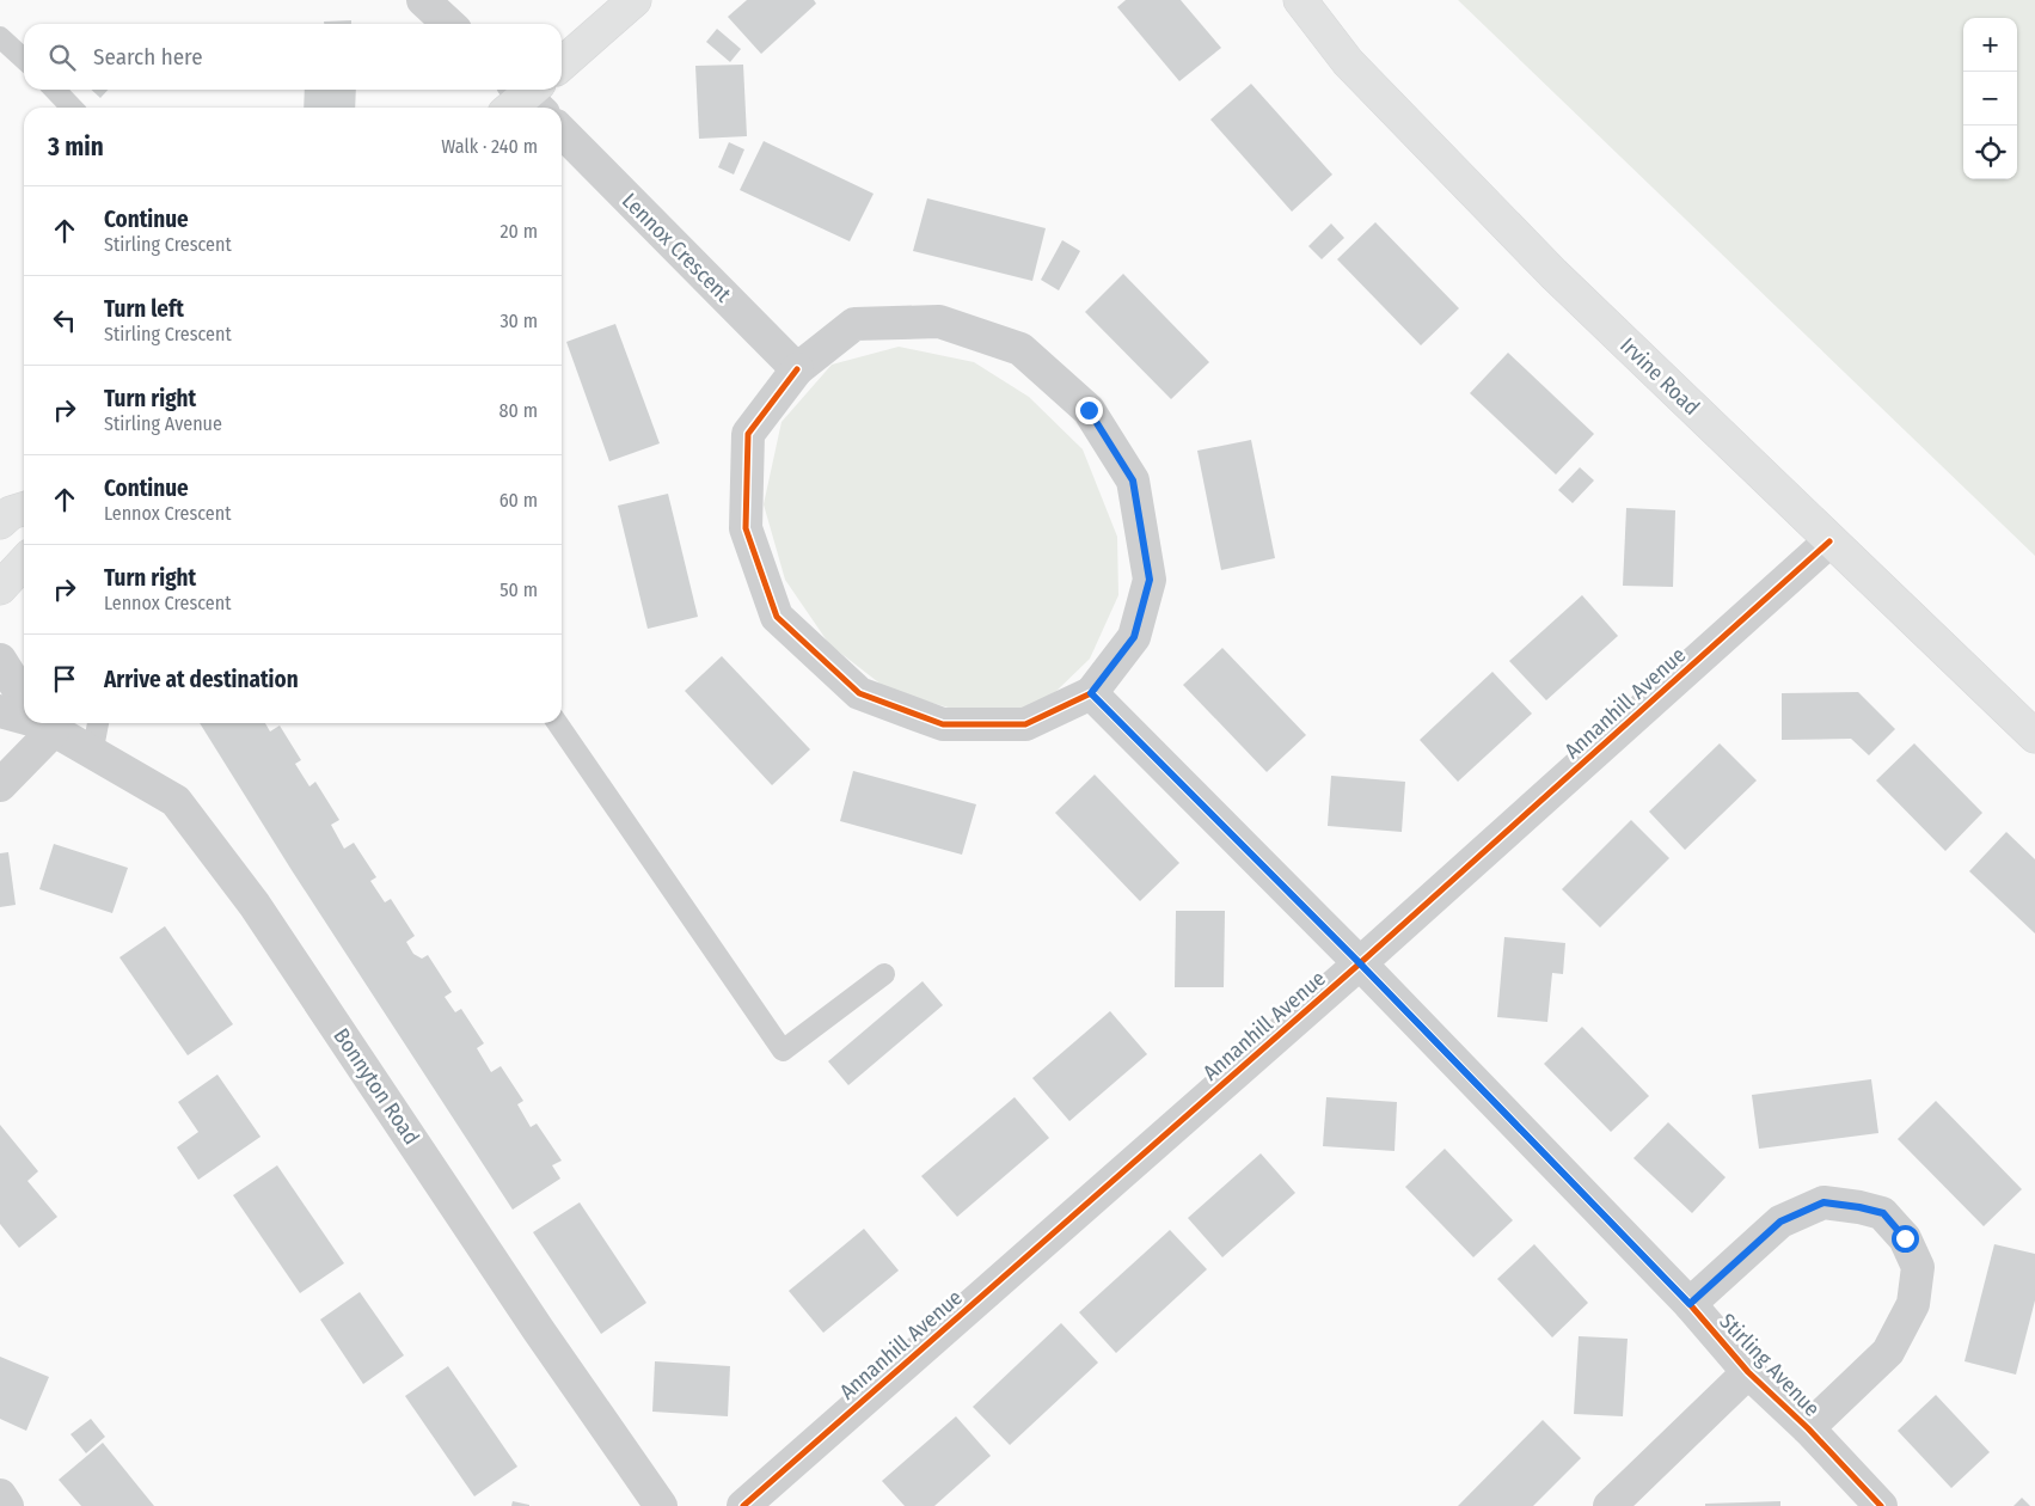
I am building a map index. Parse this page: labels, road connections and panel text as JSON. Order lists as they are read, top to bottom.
{
  "streets": {
    "main road": ["Irvine Road"],
    "street": [
      "Lennox Crescent",
      "Annanhill Avenue",
      "Bonnyton Road",
      "Stirling Avenue"
    ]
  },
  "crossings": [
    ["Irvine Road", "Annanhill Avenue"],
    ["Annanhill Avenue", "Stirling Avenue"]
  ],
  "page": {
    "map_buttons": ["+", "−"],
    "search": "Search here",
    "heading": ["3 min", "Walk · 240 m"],
    "list": [
      ["Continue", "Stirling Crescent", "20 m"],
      ["Turn left", "Stirling Crescent", "30 m"],
      ["Turn right", "Stirling Avenue", "80 m"],
      ["Continue", "Lennox Crescent", "60 m"],
      ["Turn right", "Lennox Crescent", "50 m"],
      "Arrive at destination"
    ]
  }
}
